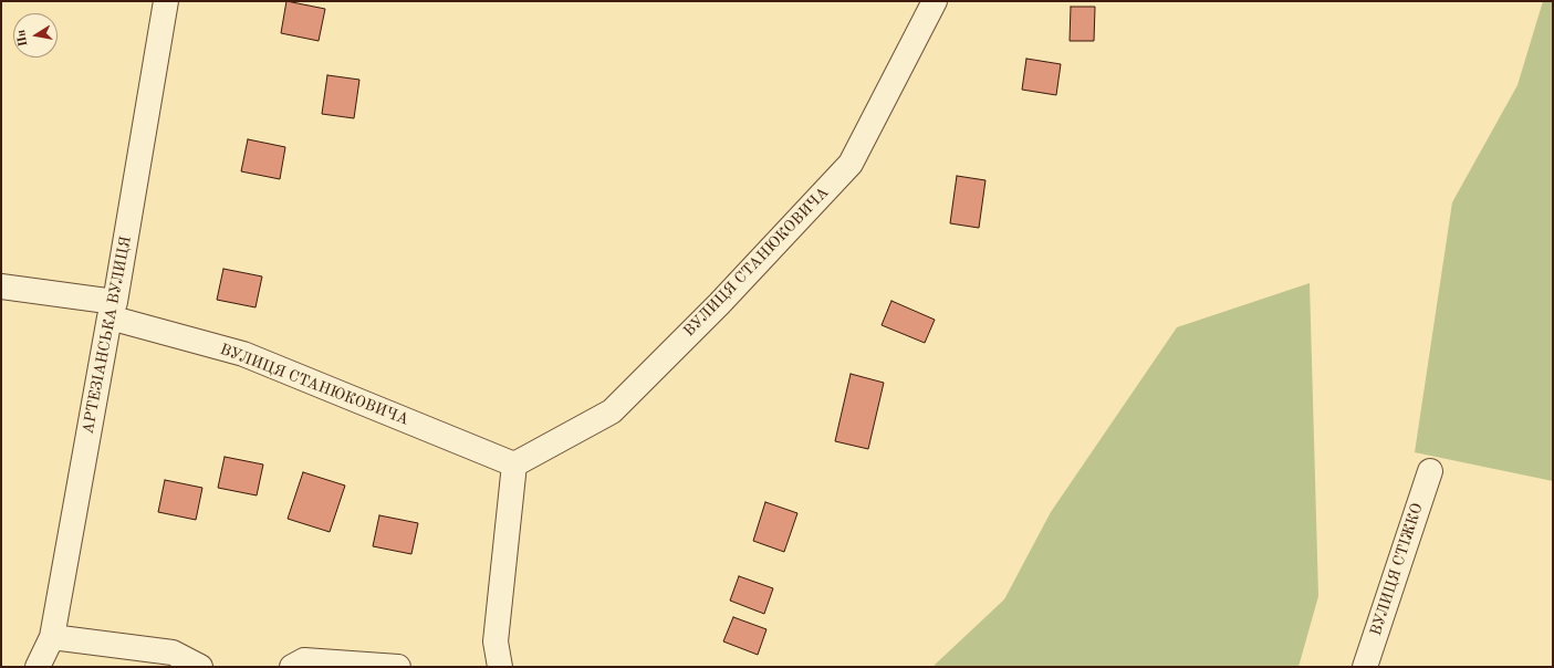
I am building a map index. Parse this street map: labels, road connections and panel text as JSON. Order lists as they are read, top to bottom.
{
  "streets": {
    "street": ["ВУЛИЦЯ СТАНЮКОВИЧА", "АРТЕЗІАНСЬКА ВУЛИЦЯ", "ВУЛИЦЯ СТІЖКО"]
  },
  "crossings": [
    ["ВУЛИЦЯ СТАНЮКОВИЧА", "АРТЕЗІАНСЬКА ВУЛИЦЯ"]
  ],
  "north": "left"
}
